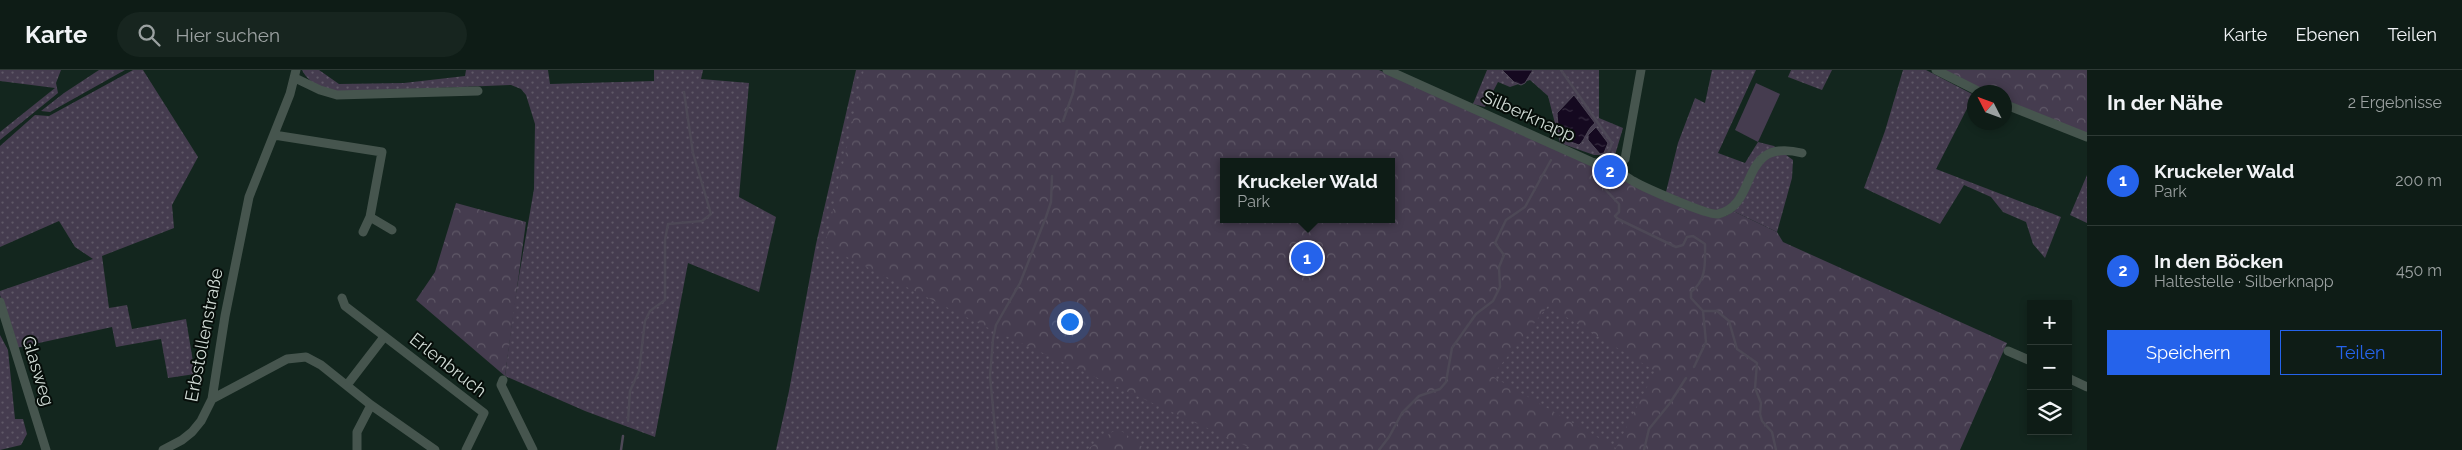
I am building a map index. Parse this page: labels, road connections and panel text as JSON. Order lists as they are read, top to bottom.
{
  "streets": {
    "street": [
      "Silberknapp",
      "Erbstollenstraße",
      "Erlenbruch",
      "Glasweg"
    ]
  },
  "north": "top left",
  "page": {
    "header": "Karte",
    "search": "Hier suchen",
    "nav": ["Karte", "Ebenen", "Teilen"],
    "heading": ["In der Nähe", "2 Ergebnisse"],
    "list": [
      {
        "mark": "1",
        "name": "Kruckeler Wald",
        "note": "Park",
        "value": "200 m"
      },
      {
        "mark": "2",
        "name": "In den Böcken",
        "note": "Haltestelle · Silberknapp",
        "value": "450 m"
      }
    ],
    "pins": ["2", "1"],
    "popup": ["Kruckeler Wald", "Park"],
    "map_buttons": ["+", "−"],
    "buttons": ["Speichern", "Teilen"]
  }
}
